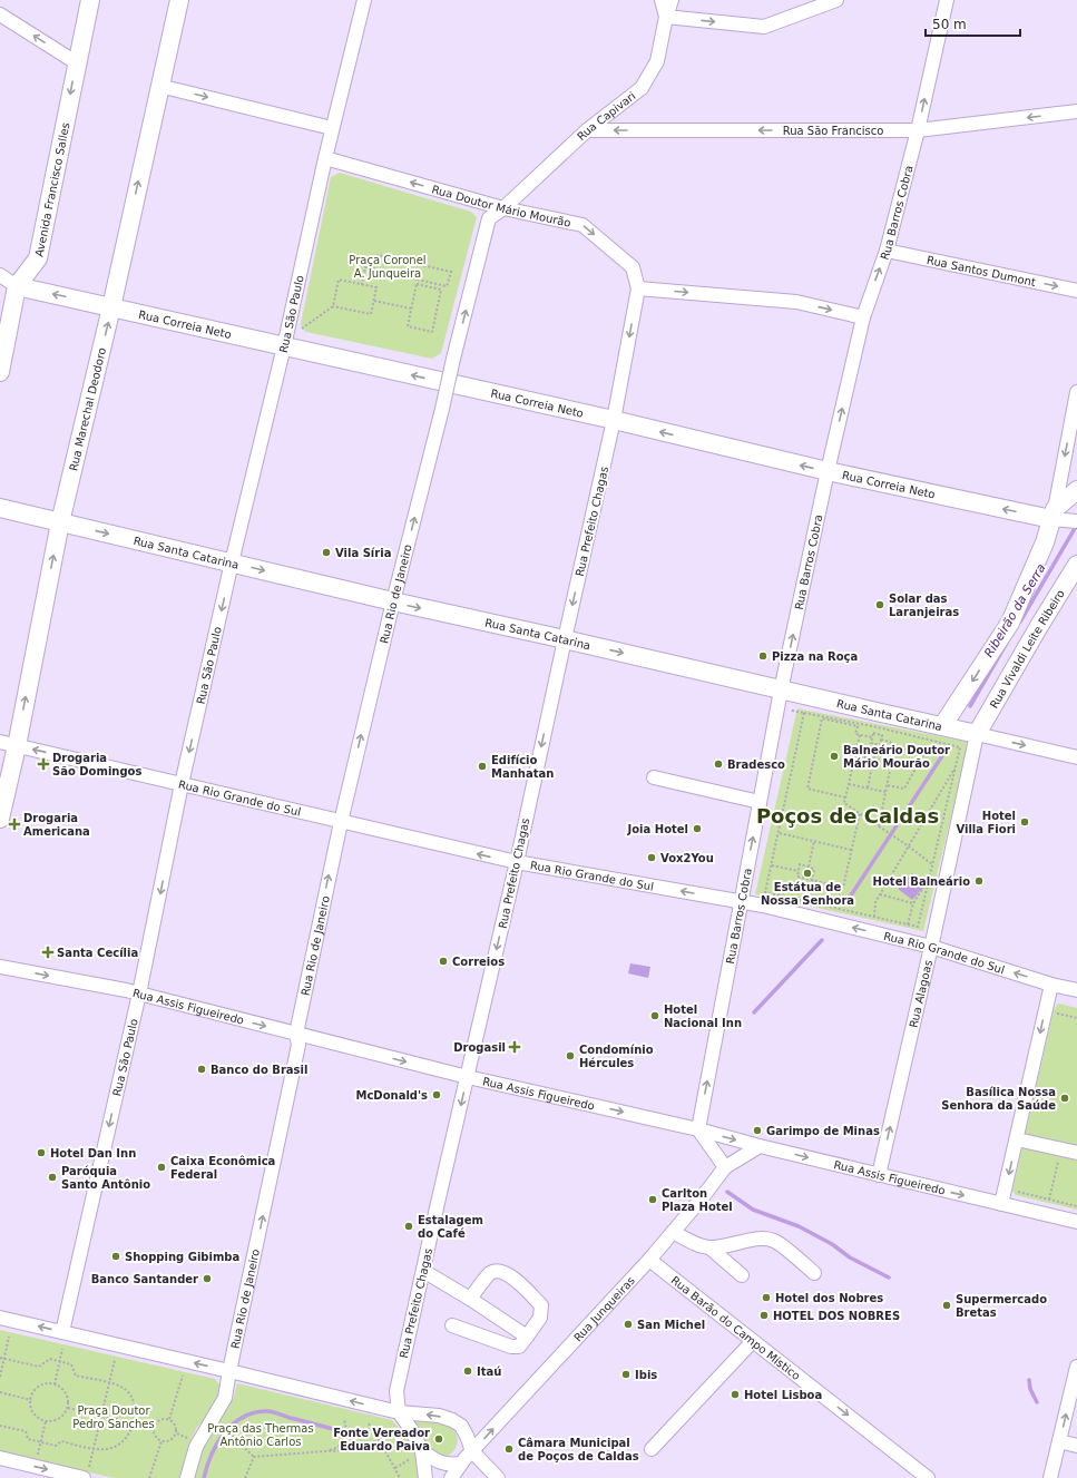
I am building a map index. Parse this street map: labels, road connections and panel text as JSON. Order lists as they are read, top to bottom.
{
  "streets": {
    "main road": [
      "Avenida Francisco Salles",
      "Rua Correia Neto",
      "Rua Marechal Deodoro",
      "Rua Santa Catarina",
      "Rua Vivaldi Leite Ribeiro"
    ],
    "street": [
      "Rua Capivari",
      "Rua São Francisco",
      "Rua Doutor Mário Mourão",
      "Rua Barros Cobra",
      "Rua Santos Dumont",
      "Rua São Paulo",
      "Rua Prefeito Chagas",
      "Rua Rio de Janeiro",
      "Rua Rio Grande do Sul",
      "Rua Alagoas",
      "Rua Assis Figueiredo",
      "Rua Junqueiras",
      "Rua Barão do Campo Místico"
    ]
  },
  "crossings": [
    ["Rua Capivari", "Rua São Francisco"],
    ["Rua Capivari", "Rua Doutor Mário Mourão"],
    ["Rua Capivari", "Rua Rio de Janeiro"],
    ["Rua São Francisco", "Rua Barros Cobra"],
    ["Avenida Francisco Salles", "Rua Correia Neto"],
    ["Rua Doutor Mário Mourão", "Rua São Paulo"],
    ["Rua Doutor Mário Mourão", "Rua Prefeito Chagas"],
    ["Rua Doutor Mário Mourão", "Rua Rio de Janeiro"],
    ["Rua Barros Cobra", "Rua Santos Dumont"],
    ["Rua Barros Cobra", "Rua Correia Neto"],
    ["Rua Barros Cobra", "Rua Santa Catarina"],
    ["Rua Barros Cobra", "Rua Rio Grande do Sul"],
    ["Rua Barros Cobra", "Rua Assis Figueiredo"],
    ["Rua São Paulo", "Rua Correia Neto"],
    ["Rua São Paulo", "Rua Santa Catarina"],
    ["Rua São Paulo", "Rua Rio Grande do Sul"],
    ["Rua São Paulo", "Rua Assis Figueiredo"],
    ["Rua Correia Neto", "Rua Marechal Deodoro"],
    ["Rua Correia Neto", "Rua Prefeito Chagas"],
    ["Rua Marechal Deodoro", "Rua Santa Catarina"],
    ["Rua Marechal Deodoro", "Rua Rio Grande do Sul"],
    ["Rua Prefeito Chagas", "Rua Santa Catarina"],
    ["Rua Prefeito Chagas", "Rua Rio Grande do Sul"],
    ["Rua Prefeito Chagas", "Rua Assis Figueiredo"],
    ["Rua Santa Catarina", "Rua Rio de Janeiro"],
    ["Rua Santa Catarina", "Rua Vivaldi Leite Ribeiro"],
    ["Rua Santa Catarina", "Rua Alagoas"],
    ["Rua Rio de Janeiro", "Rua Rio Grande do Sul"],
    ["Rua Rio de Janeiro", "Rua Assis Figueiredo"],
    ["Rua Vivaldi Leite Ribeiro", "Rua Alagoas"],
    ["Rua Rio Grande do Sul", "Rua Alagoas"],
    ["Rua Alagoas", "Rua Assis Figueiredo"],
    ["Rua Assis Figueiredo", "Rua Junqueiras"],
    ["Rua Junqueiras", "Rua Barão do Campo Místico"]
  ],
  "one_way": [
    "Rua São Francisco",
    "Avenida Francisco Salles",
    "Rua Barros Cobra",
    "Rua Santos Dumont",
    "Rua São Paulo",
    "Rua Correia Neto",
    "Rua Marechal Deodoro",
    "Rua Prefeito Chagas",
    "Rua Santa Catarina",
    "Rua Rio de Janeiro",
    "Rua Rio Grande do Sul",
    "Rua Alagoas",
    "Rua Assis Figueiredo",
    "Rua Junqueiras",
    "Rua Barão do Campo Místico"
  ],
  "districts": ["Poços de Caldas"],
  "water": ["Ribeirão da Serra"],
  "parks": ["Praça Coronel A. Junqueira", "Praça Doutor Pedro Sanches", "Praça das Thermas Antônio Carlos"],
  "places": {
    "other": [
      "Vila Síria",
      "Solar das Laranjeiras",
      "Pizza na Roça",
      "Balneário Doutor Mário Mourão",
      "Bradesco",
      "Edifício Manhatan",
      "Hotel Villa Fiori",
      "Joia Hotel",
      "Vox2You",
      "Estátua de Nossa Senhora",
      "Hotel Balneário",
      "Correios",
      "Hotel Nacional Inn",
      "Condomínio Hércules",
      "Banco do Brasil",
      "McDonald's",
      "Basílica Nossa Senhora da Saúde",
      "Garimpo de Minas",
      "Hotel Dan Inn",
      "Caixa Econômica Federal",
      "Paróquia Santo Antônio",
      "Carlton Plaza Hotel",
      "Estalagem do Café",
      "Shopping Gibimba",
      "Banco Santander",
      "Hotel dos Nobres",
      "Supermercado Bretas",
      "HOTEL DOS NOBRES",
      "San Michel",
      "Itaú",
      "Ibis",
      "Hotel Lisboa",
      "Fonte Vereador Eduardo Paiva",
      "Câmara Municipal de Poços de Caldas"
    ],
    "health": [
      "Drogaria São Domingos",
      "Drogaria Americana",
      "Santa Cecília",
      "Drogasil"
    ]
  },
  "scale_bar": "50 m"
}
